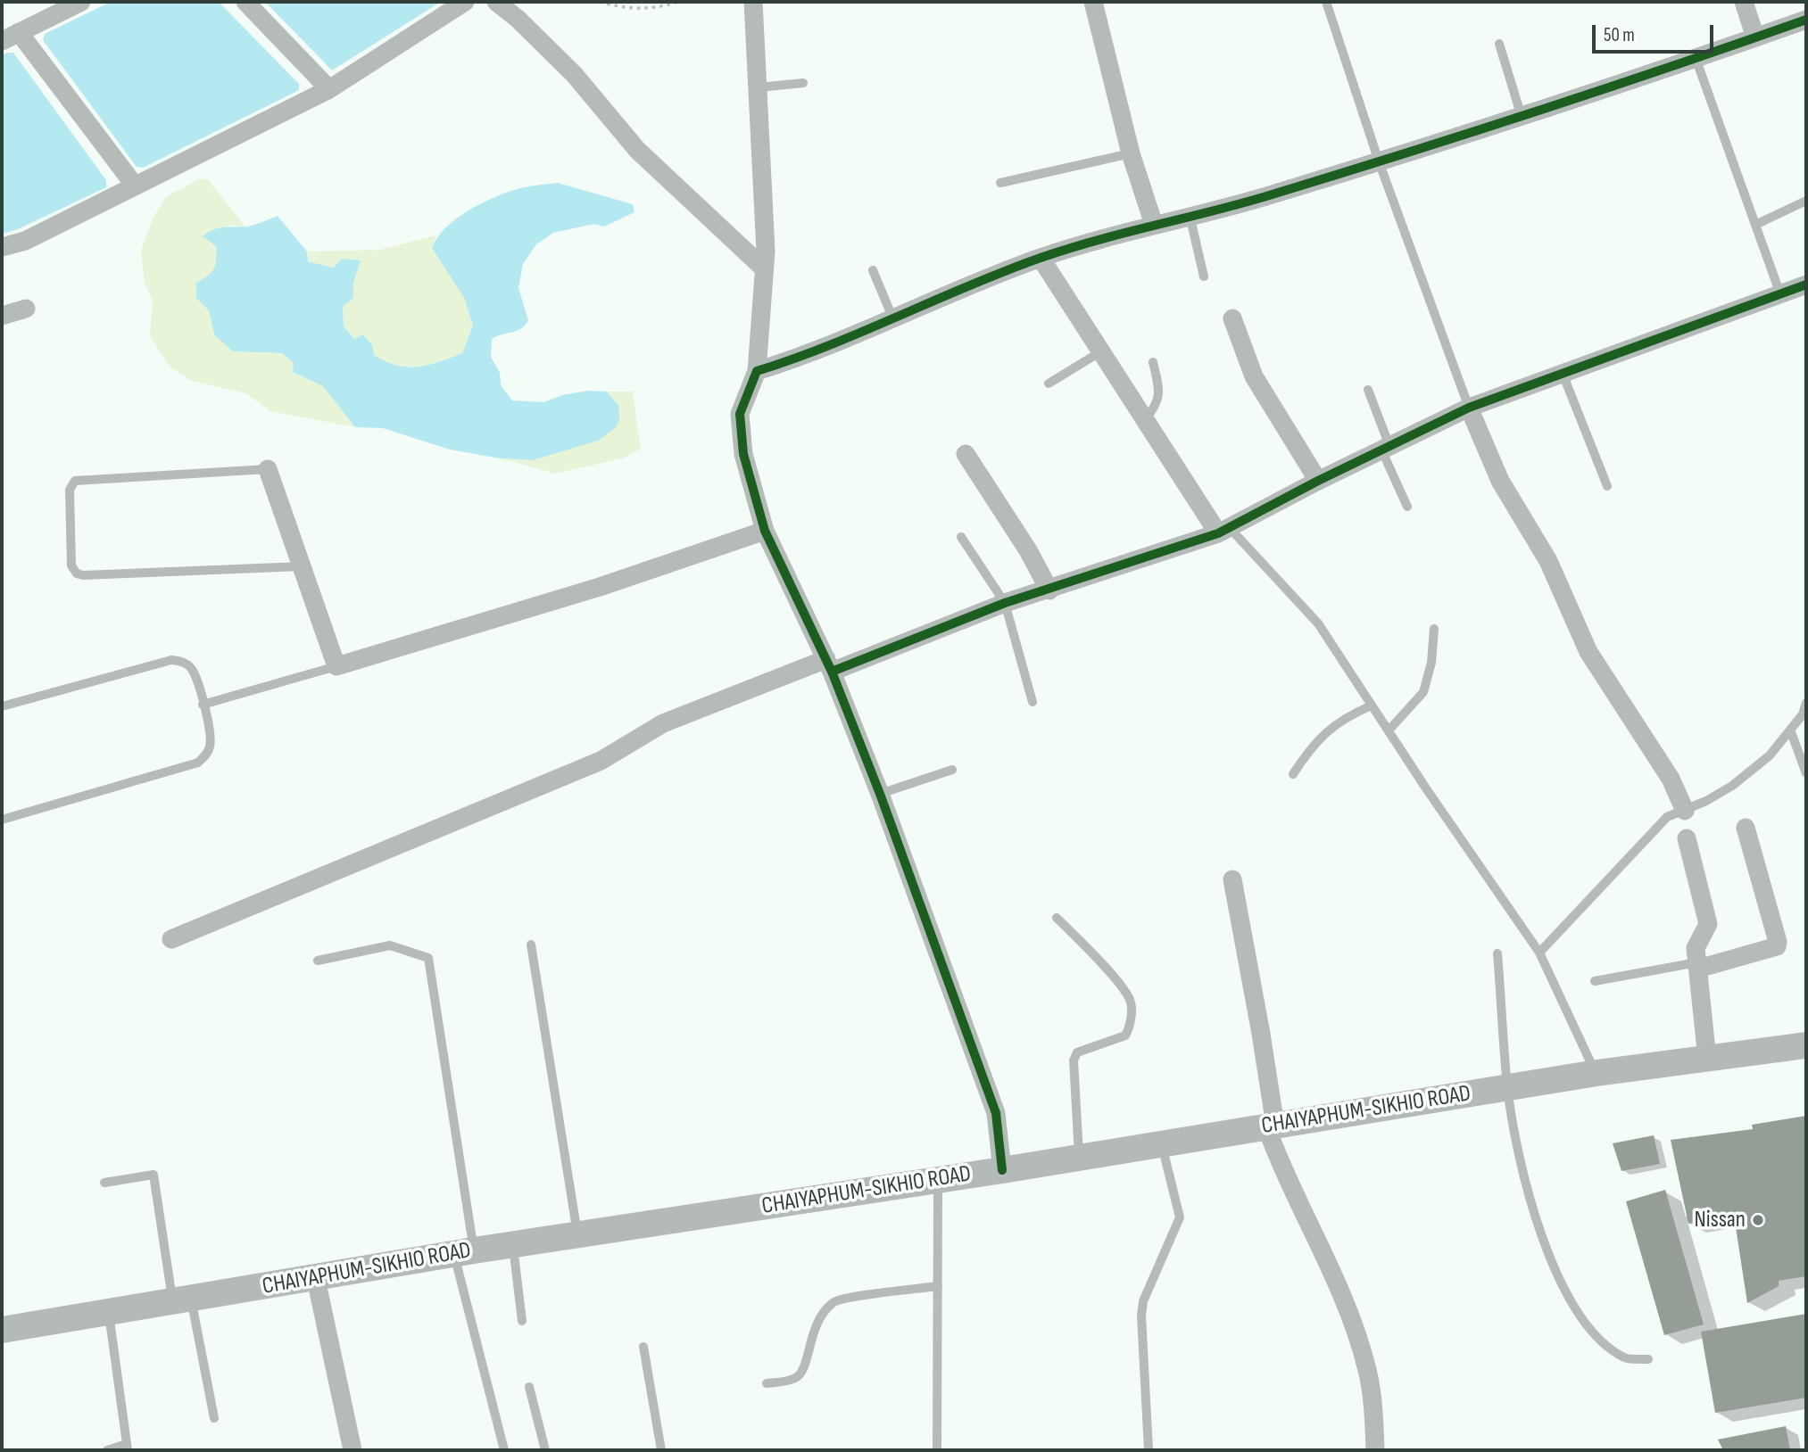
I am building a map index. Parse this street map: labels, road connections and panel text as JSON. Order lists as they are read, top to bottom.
{
  "streets": {
    "main road": ["CHAIYAPHUM-SIKHIO ROAD"]
  },
  "places": ["Nissan"],
  "scale_bar": "50 m"
}
